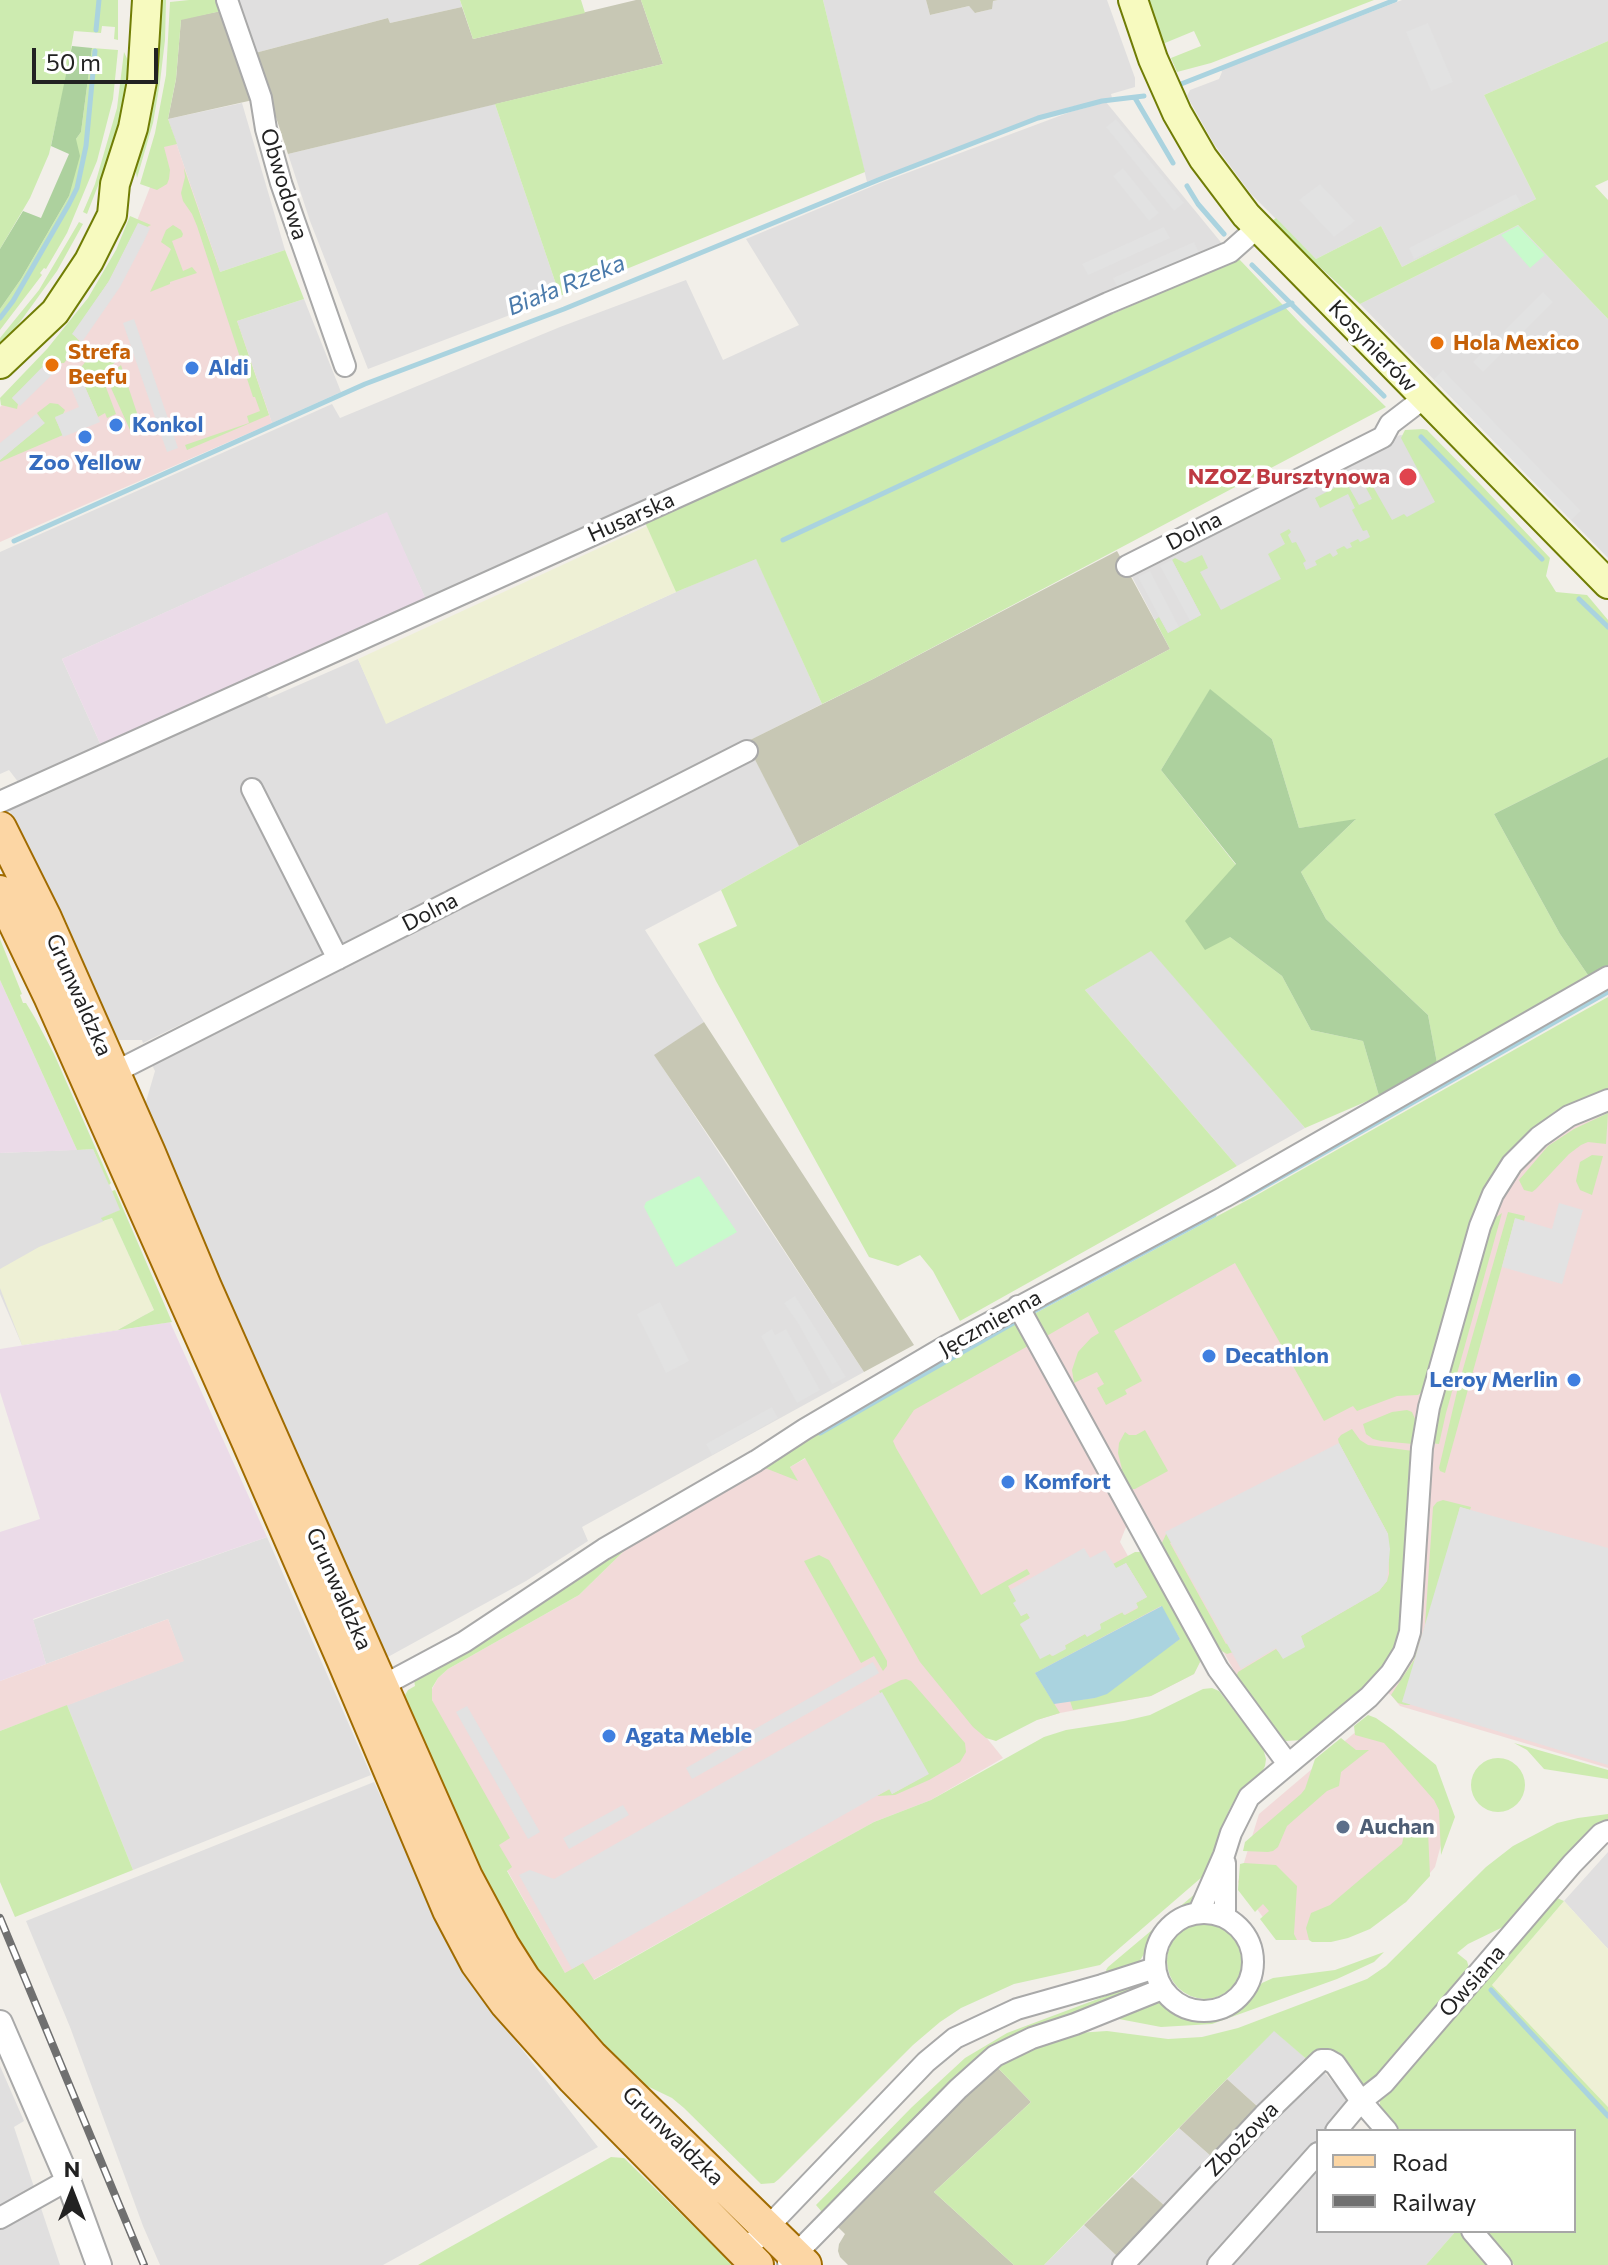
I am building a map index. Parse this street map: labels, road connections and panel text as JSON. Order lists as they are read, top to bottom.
{
  "streets": {
    "main road": ["Kosynierów", "Grunwaldzka"],
    "street": [
      "Obwodowa",
      "Husarska",
      "Dolna",
      "Jęczmienna",
      "Owsiana",
      "Zbożowa"
    ]
  },
  "crossings": [
    ["Kosynierów", "Husarska"],
    ["Kosynierów", "Dolna"],
    ["Dolna", "Grunwaldzka"],
    ["Grunwaldzka", "Jęczmienna"],
    ["Owsiana", "Zbożowa"]
  ],
  "water": ["Biała Rzeka"],
  "places": [
    "Hola Mexico",
    "Strefa Beefu",
    "Aldi",
    "Konkol",
    "Zoo Yellow",
    "NZOZ Bursztynowa",
    "Decathlon",
    "Leroy Merlin",
    "Komfort",
    "Agata Meble",
    "Auchan"
  ],
  "legend": ["Road", "Railway"],
  "scale_bar": "50 m",
  "north": "top"
}
